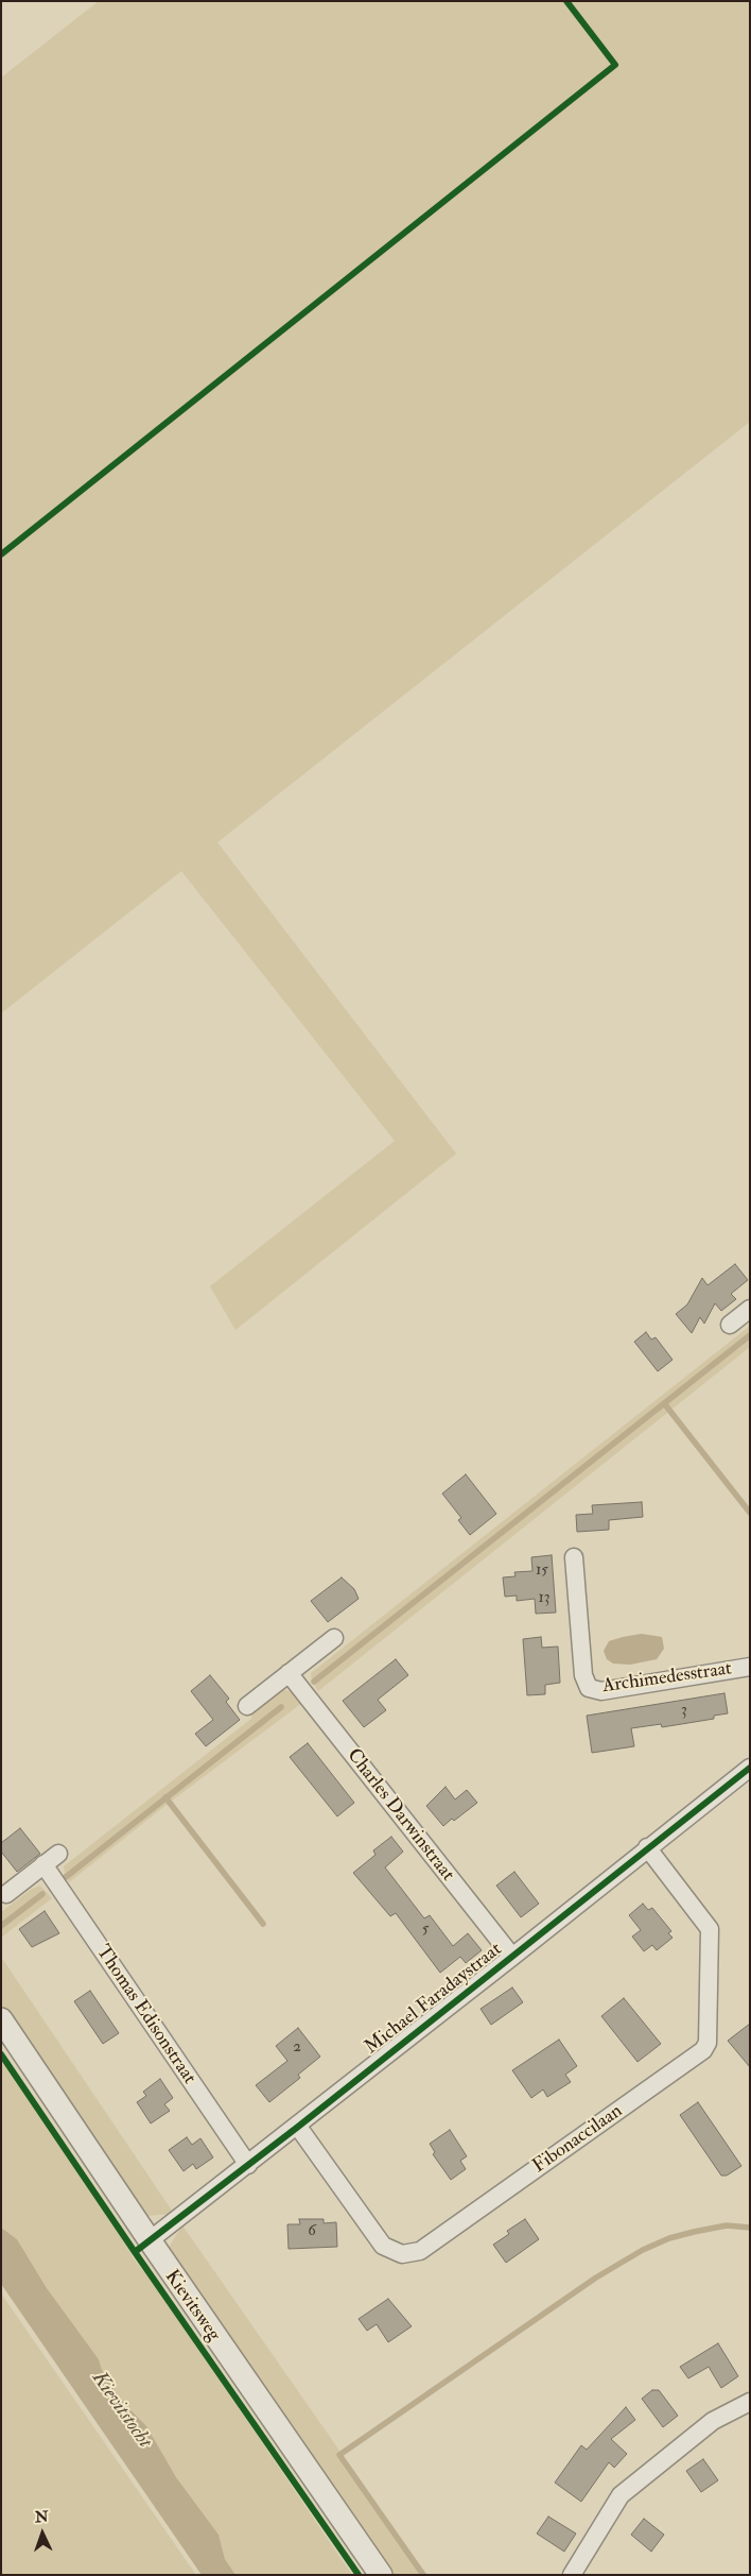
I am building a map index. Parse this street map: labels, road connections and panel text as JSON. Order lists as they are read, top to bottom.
{
  "streets": {
    "street": [
      "Archimedesstraat",
      "Charles Darwinstraat",
      "Michael Faradaystraat",
      "Thomas Edisonstraat",
      "Fibonaccilaan",
      "Kievitsweg"
    ]
  },
  "crossings": [
    ["Charles Darwinstraat", "Michael Faradaystraat"],
    ["Michael Faradaystraat", "Thomas Edisonstraat"],
    ["Michael Faradaystraat", "Fibonaccilaan"],
    ["Michael Faradaystraat", "Kievitsweg"]
  ],
  "water": ["Kievitstocht"],
  "house_numbers": [
    "15",
    "13",
    "3",
    "5",
    "2",
    "6"
  ],
  "north": "top"
}
